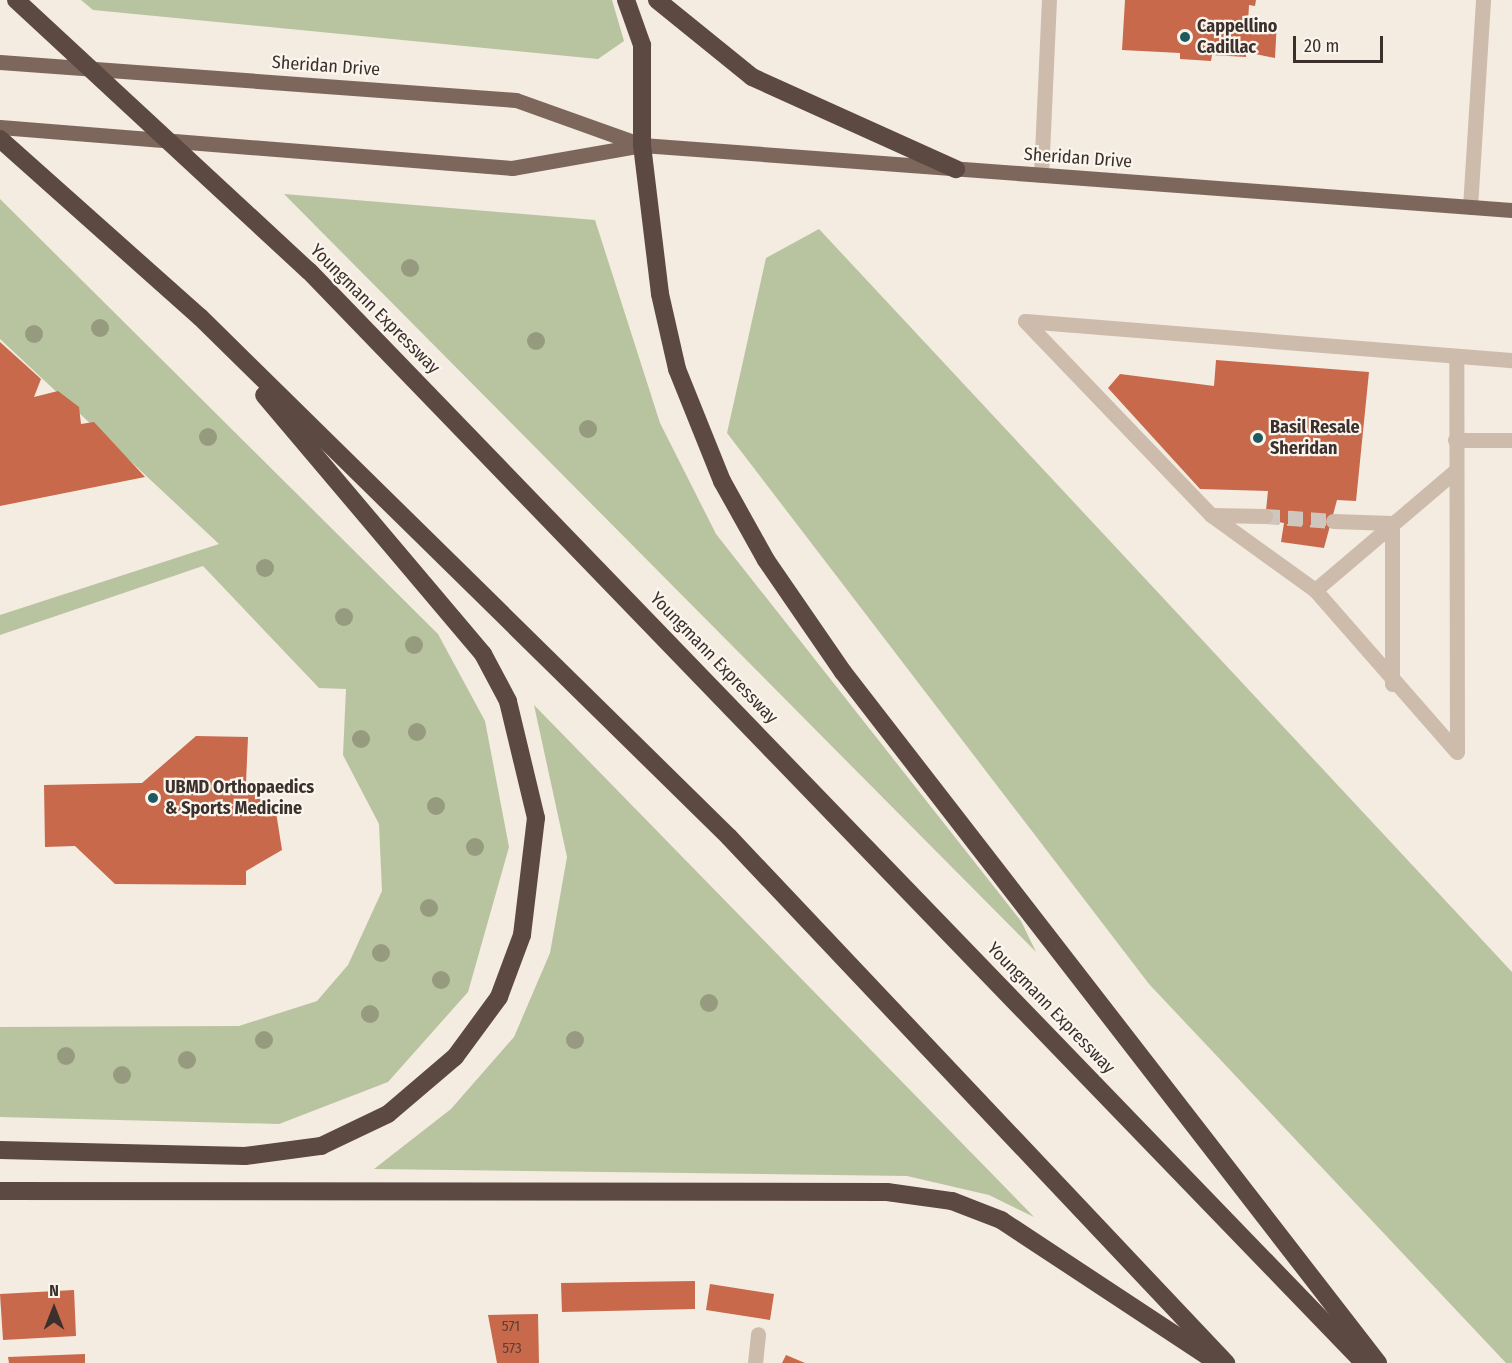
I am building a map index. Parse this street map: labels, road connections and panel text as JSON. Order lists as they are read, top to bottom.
{
  "streets": {
    "highway": ["Youngmann Expressway"],
    "main road": ["Sheridan Drive"]
  },
  "places": ["Cappellino Cadillac", "Basil Resale Sheridan", "UBMD Orthopaedics & Sports Medicine"],
  "house_numbers": ["571", "573"],
  "scale_bar": "20 m",
  "north": "top"
}
